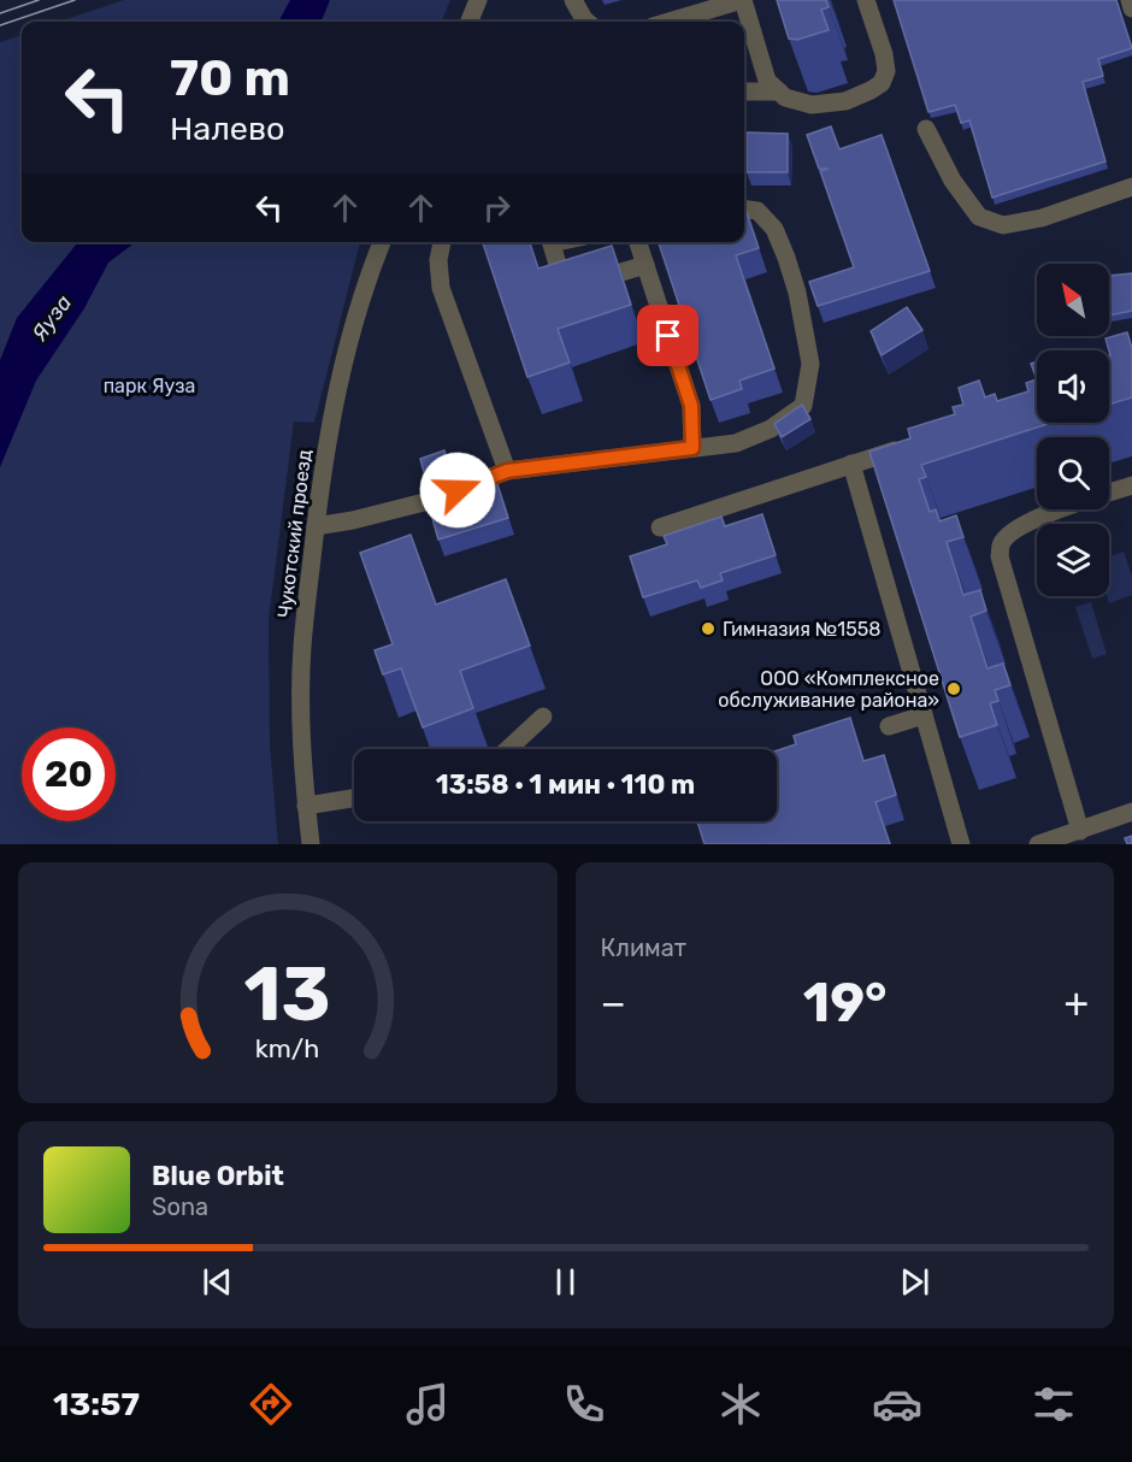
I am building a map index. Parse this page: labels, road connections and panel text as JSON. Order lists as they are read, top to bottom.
{
  "streets": {
    "street": ["Чукотский проезд"]
  },
  "water": ["Яуза"],
  "parks": ["парк Яуза"],
  "places": ["Гимназия №1558", "ООО «Комплексное обслуживание района»"],
  "north": "top left",
  "page": {
    "turn": ["70 m", "Налево"],
    "limit": "20",
    "trip": "13:58 · 1 мин · 110 m",
    "tile": "Климат",
    "heat": ["−", "19°", "+"],
    "song": ["Blue Orbit", "Sona"],
    "tabs": "13:57",
    "gauge": ["13", "km/h"]
  }
}
